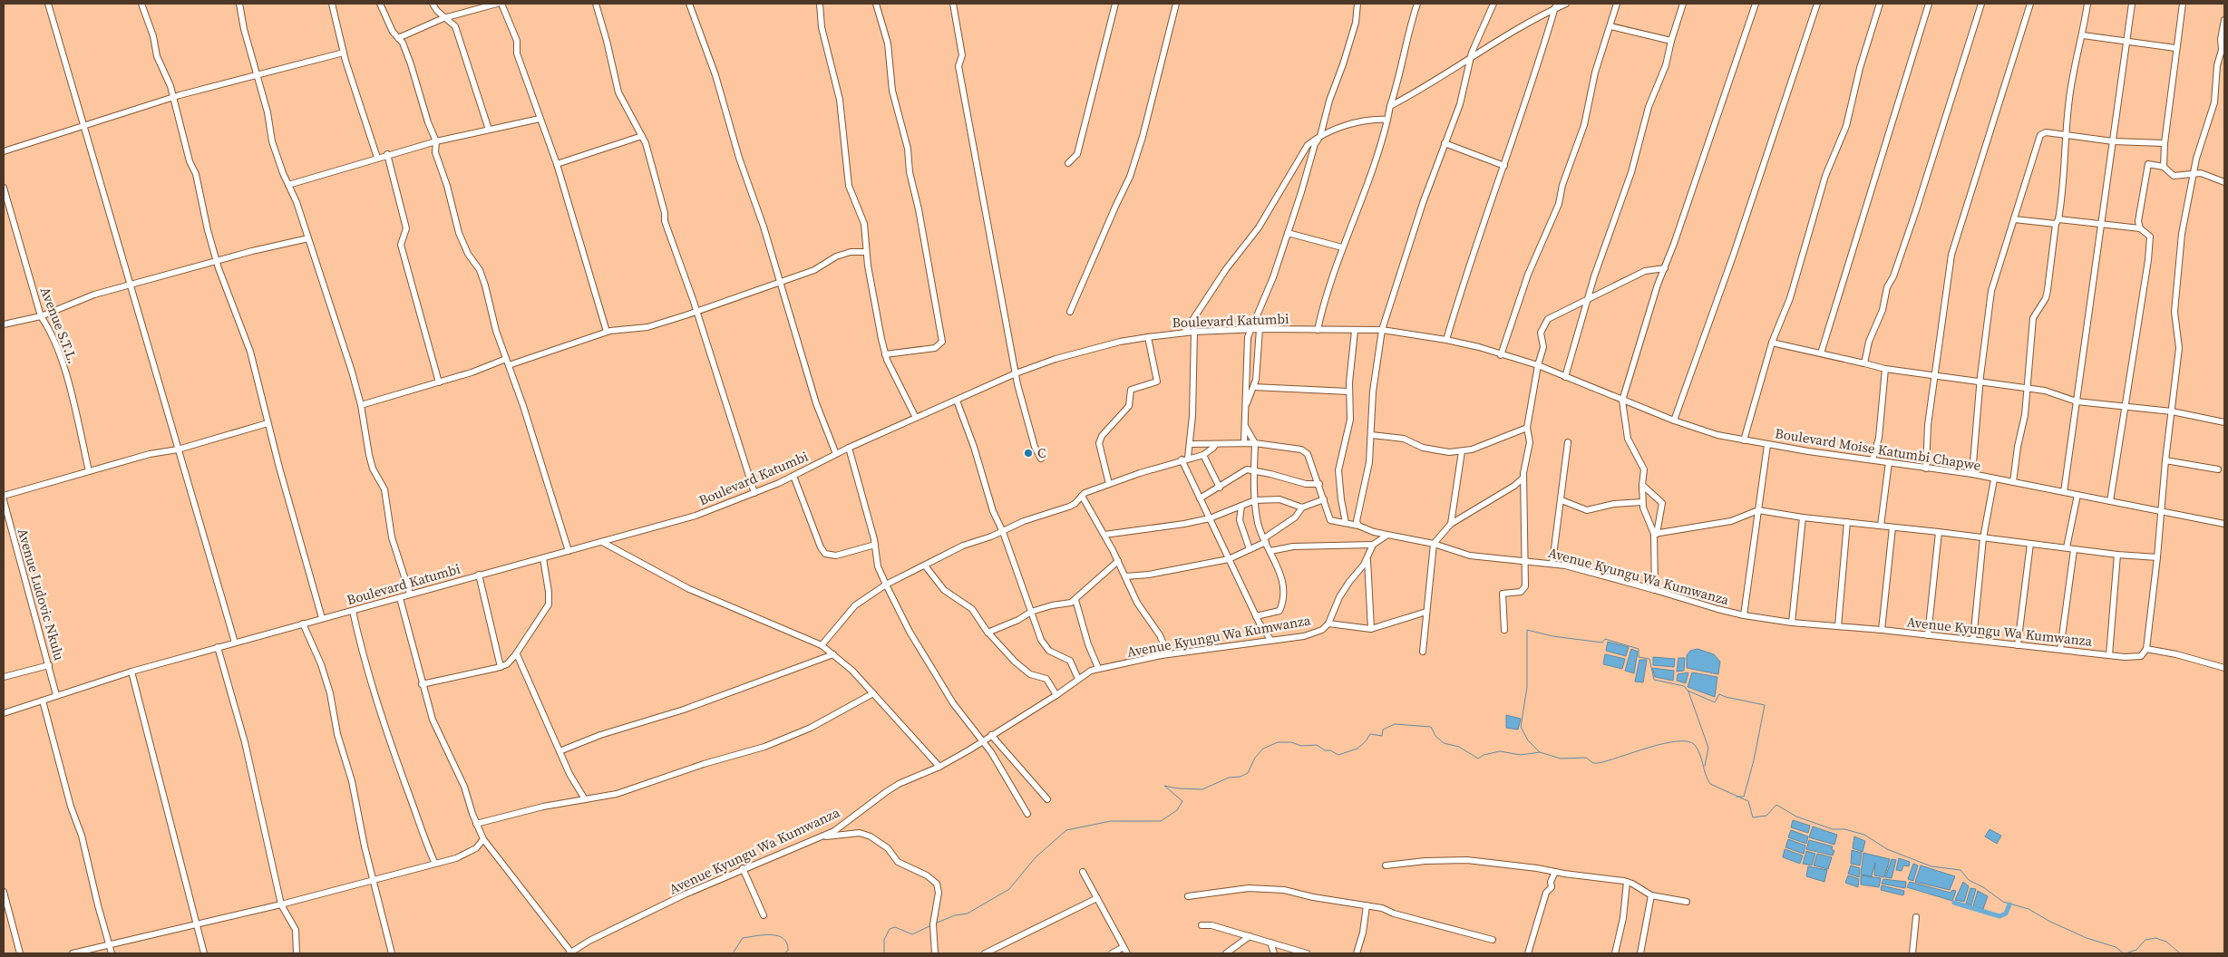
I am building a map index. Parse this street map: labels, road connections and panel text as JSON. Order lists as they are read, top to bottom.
{
  "streets": {
    "street": [
      "Boulevard Katumbi",
      "Avenue S.T.L.",
      "Boulevard Moise Katumbi Chapwe",
      "Avenue Kyungu Wa Kumwanza",
      "Avenue Ludovic Nkulu"
    ]
  },
  "crossings": [
    ["Boulevard Katumbi", "Boulevard Moise Katumbi Chapwe"],
    ["Boulevard Katumbi", "Avenue Ludovic Nkulu"]
  ],
  "places": ["C"]
}
